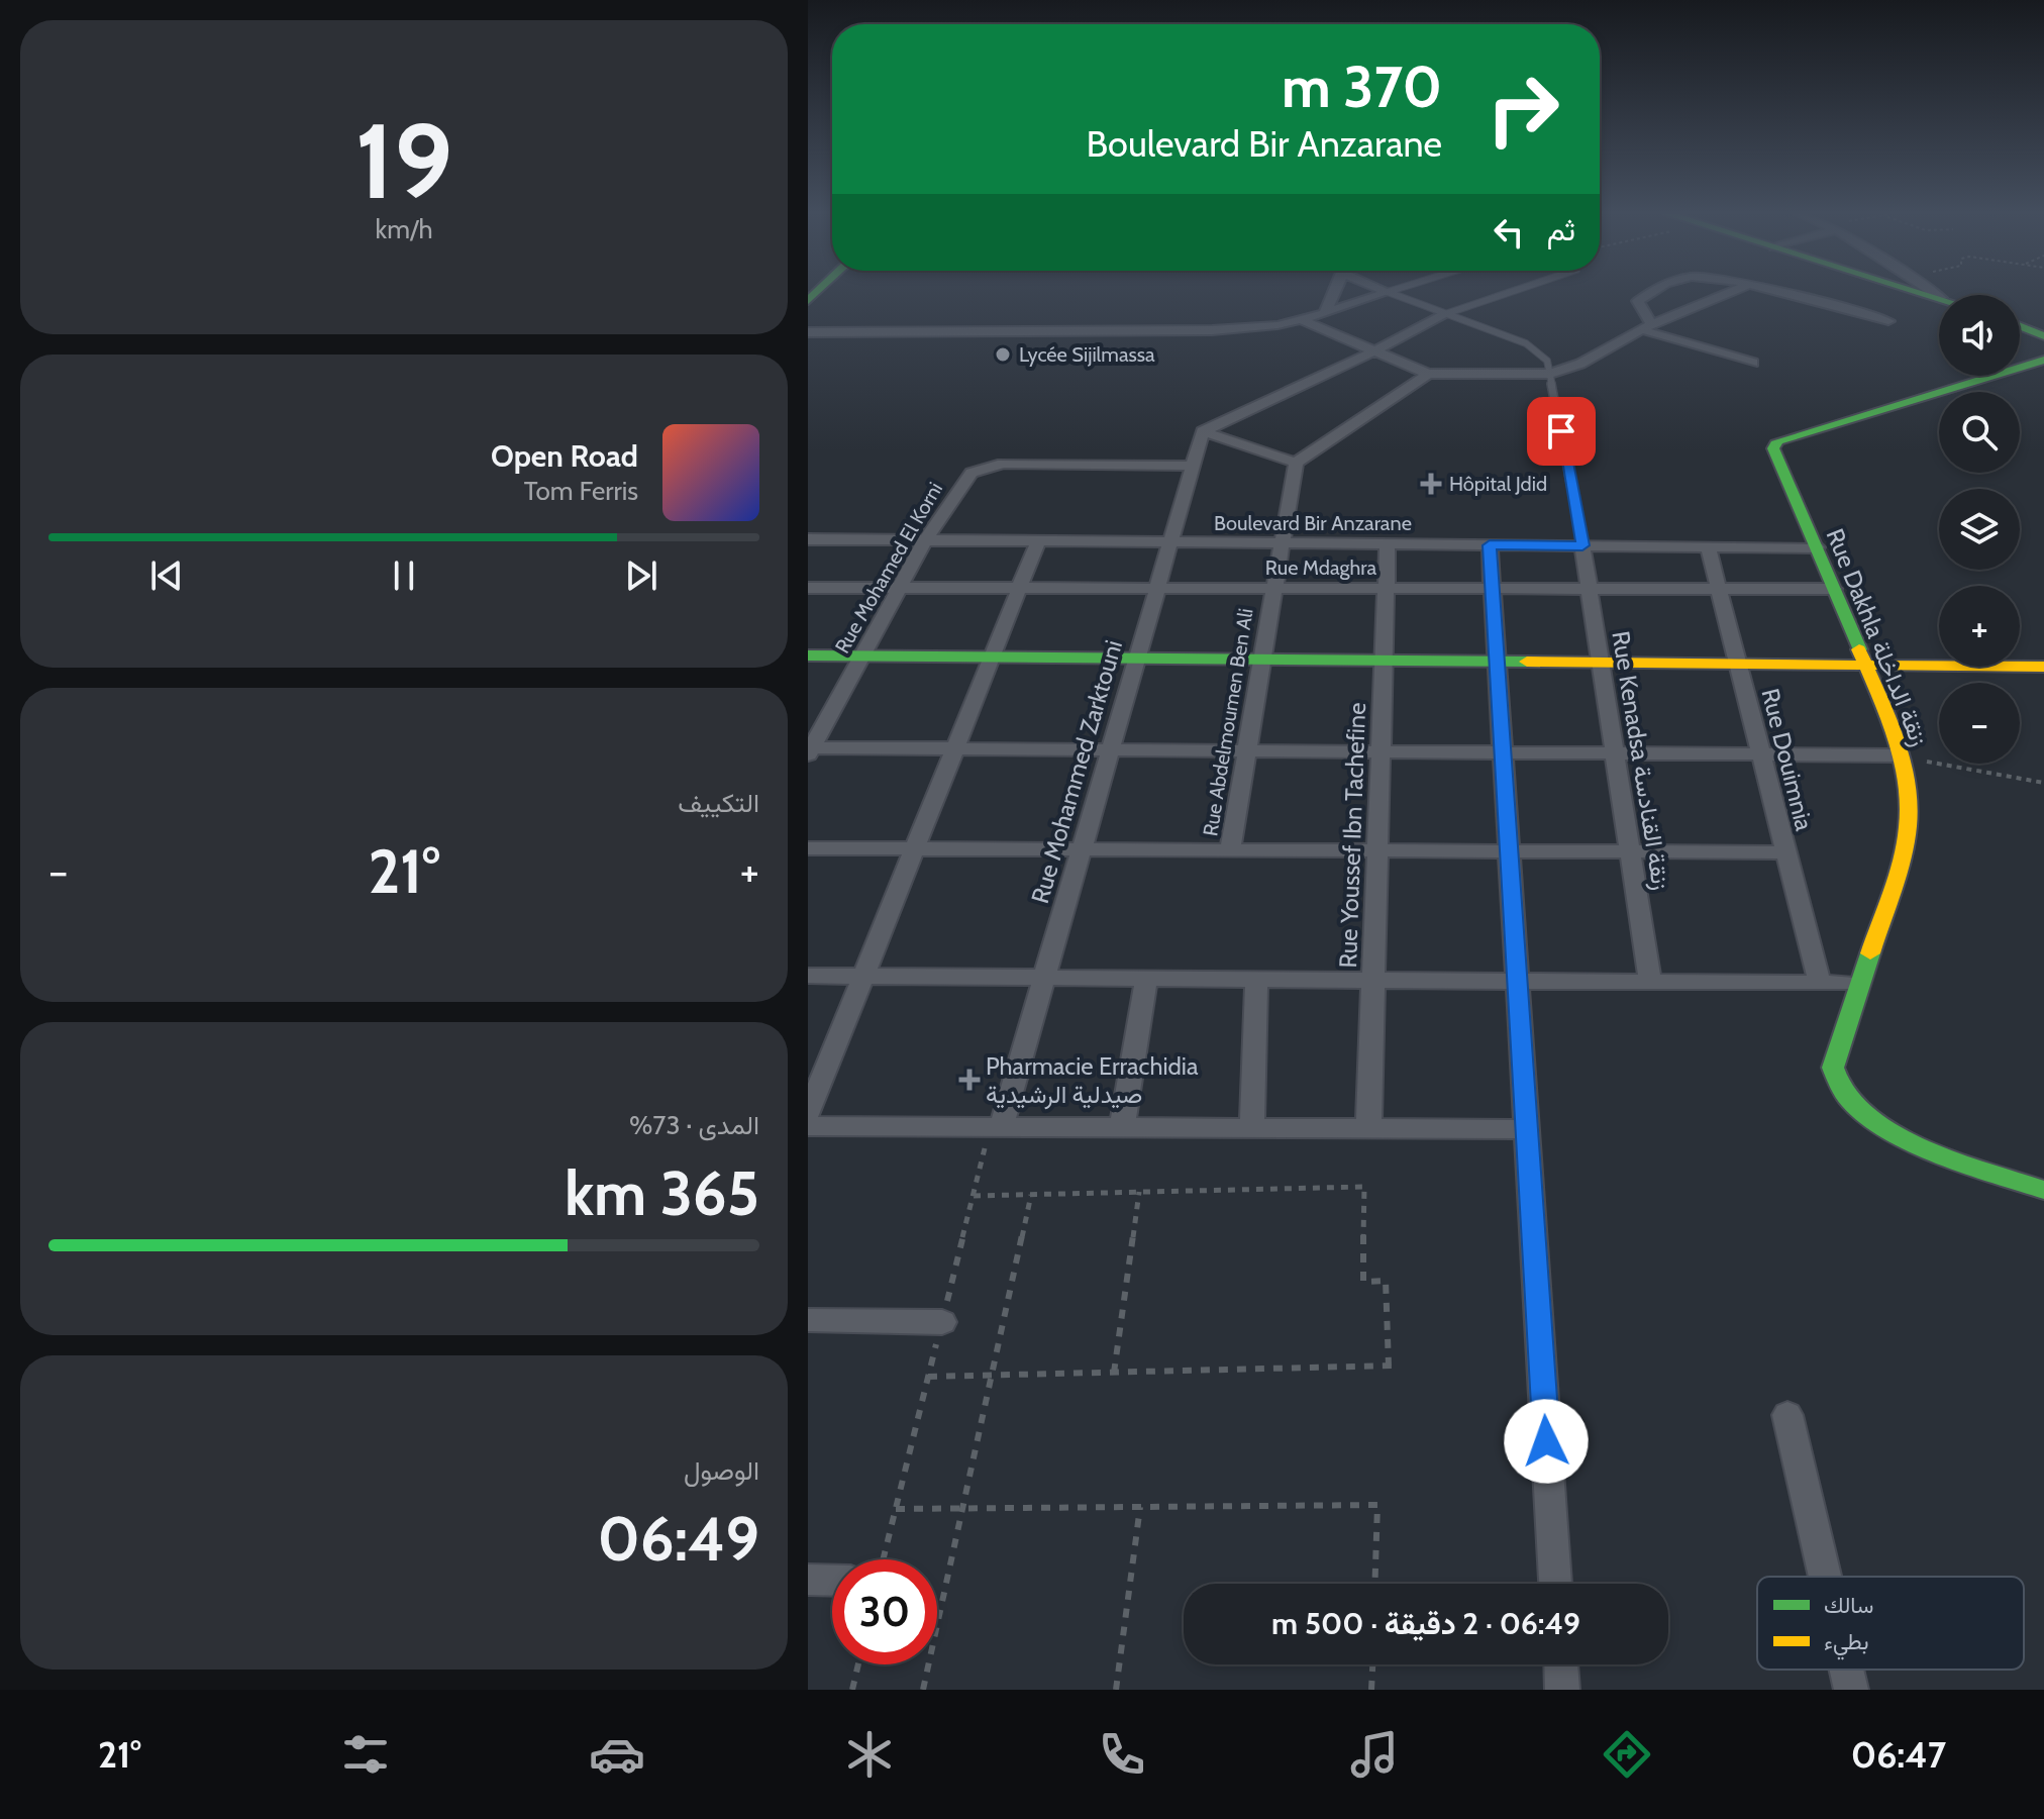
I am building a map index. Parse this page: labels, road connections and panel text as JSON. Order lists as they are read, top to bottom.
{
  "streets": {
    "street": [
      "Boulevard Bir Anzarane",
      "Rue Mohamed El Korni",
      "Rue Mdaghra",
      "Rue Dakhla زنقة الداخلة",
      "Rue Abdelmoumen Ben Ali",
      "Rue Douimnia",
      "Rue Kenadsa زنقة القنادسة",
      "Rue Mohammed Zarktouni",
      "Rue Youssef Ibn Tachefine"
    ]
  },
  "crossings": [
    ["Boulevard Bir Anzarane", "Rue Mohamed El Korni"],
    ["Boulevard Bir Anzarane", "Rue Dakhla زنقة الداخلة"],
    ["Boulevard Bir Anzarane", "Rue Abdelmoumen Ben Ali"],
    ["Boulevard Bir Anzarane", "Rue Douimnia"],
    ["Boulevard Bir Anzarane", "Rue Kenadsa زنقة القنادسة"],
    ["Boulevard Bir Anzarane", "Rue Mohammed Zarktouni"],
    ["Boulevard Bir Anzarane", "Rue Youssef Ibn Tachefine"],
    ["Rue Mohamed El Korni", "Rue Mdaghra"],
    ["Rue Mohamed El Korni", "Rue Mohammed Zarktouni"],
    ["Rue Mdaghra", "Rue Dakhla زنقة الداخلة"],
    ["Rue Mdaghra", "Rue Abdelmoumen Ben Ali"],
    ["Rue Mdaghra", "Rue Douimnia"],
    ["Rue Mdaghra", "Rue Kenadsa زنقة القنادسة"],
    ["Rue Mdaghra", "Rue Mohammed Zarktouni"],
    ["Rue Mdaghra", "Rue Youssef Ibn Tachefine"]
  ],
  "places": {
    "other": ["Lycée Sijilmassa"],
    "health": ["Hôpital Jdid", "Pharmacie Errachidia صيدلية الرشيدية"]
  },
  "legend": ["سالك", "بطيء"],
  "page": {
    "tile": [
      ["19", "km/h"],
      "التكييف",
      ["المدى · 73%", "365 km"],
      ["الوصول", "06:49"]
    ],
    "turn": ["370 m", "Boulevard Bir Anzarane"],
    "then": "ثم",
    "map_buttons": ["+", "−"],
    "song": ["Open Road", "Tom Ferris"],
    "heat": ["−", "21°", "+"],
    "limit": "30",
    "trip": "06:49 · 2 دقيقة · 500 m",
    "tabs": ["06:47", "21°"]
  }
}
